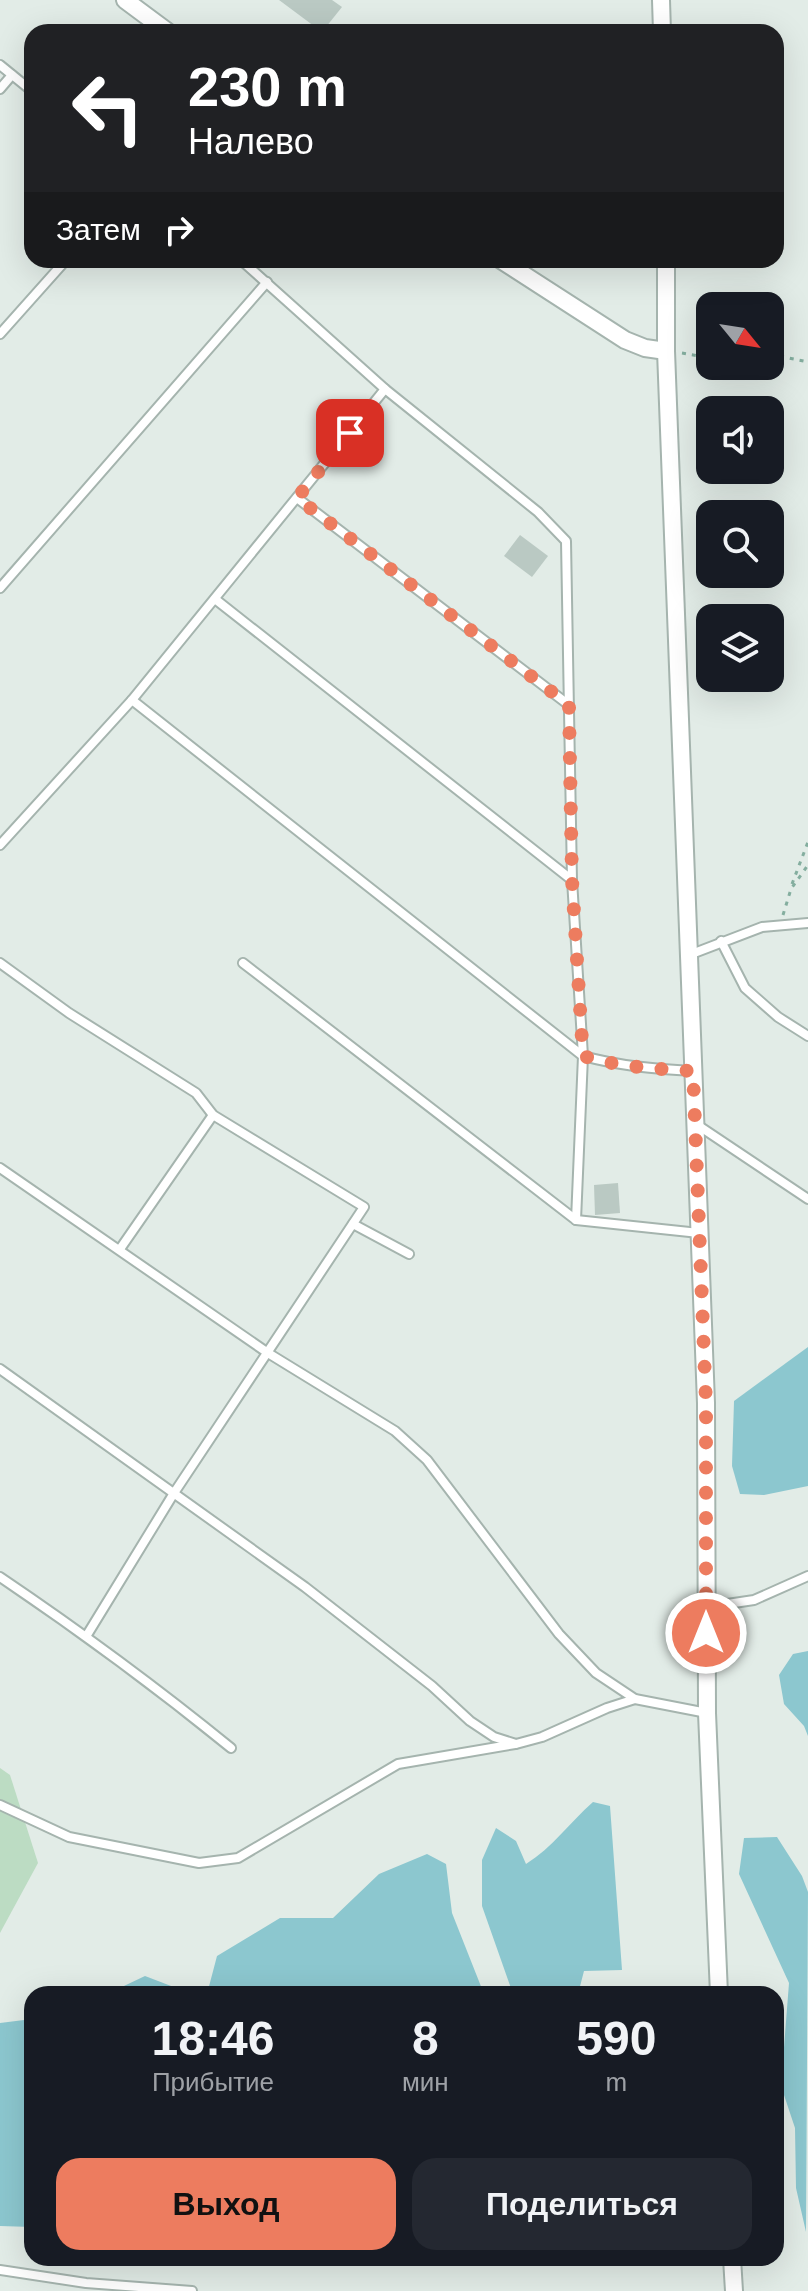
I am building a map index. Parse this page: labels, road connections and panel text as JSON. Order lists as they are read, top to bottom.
{
  "north": "bottom right",
  "page": {
    "turn": ["230 m", "Налево"],
    "then": "Затем",
    "eta": [
      "18:46",
      "Прибытие",
      "8",
      "мин",
      "590",
      "m"
    ],
    "buttons": ["Выход", "Поделиться"]
  }
}
